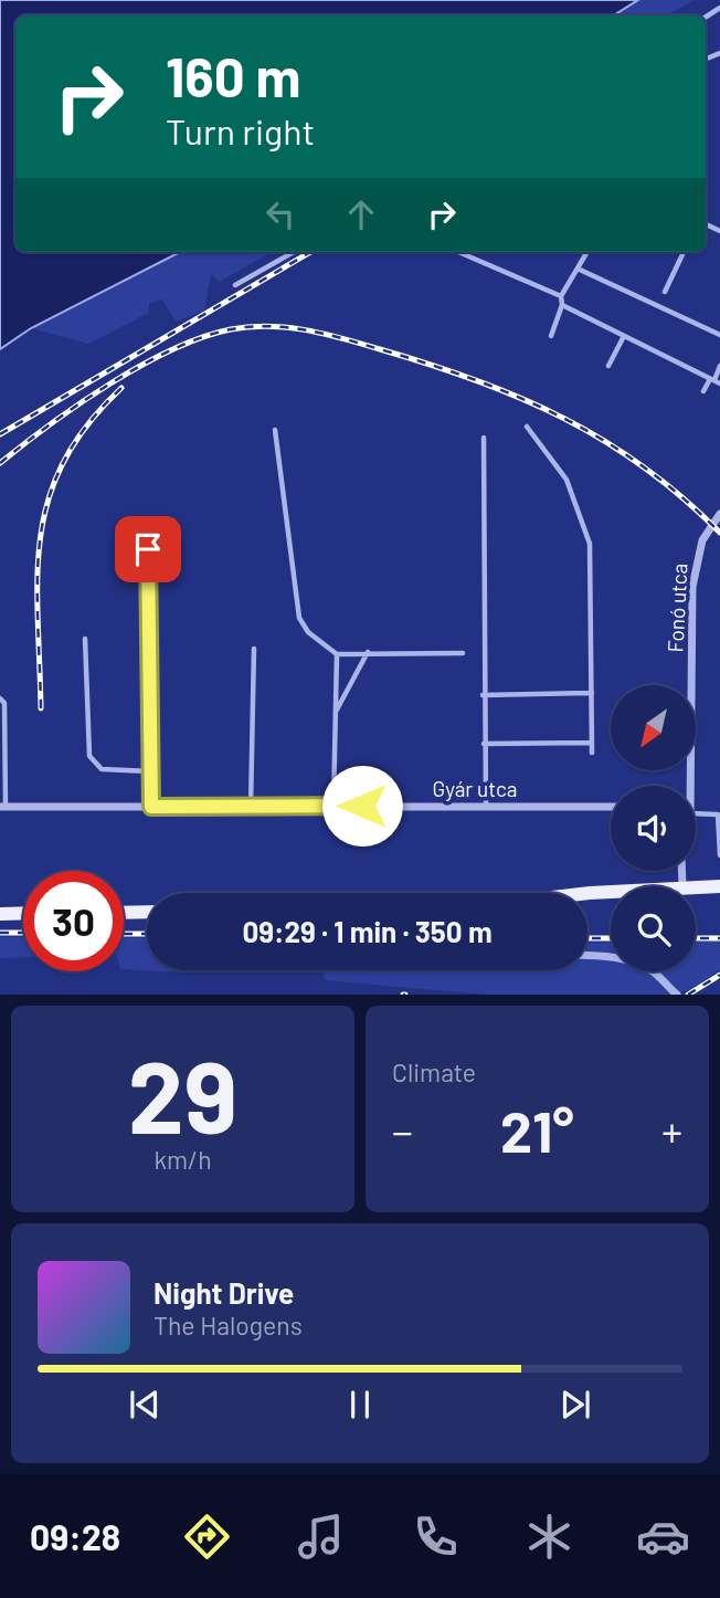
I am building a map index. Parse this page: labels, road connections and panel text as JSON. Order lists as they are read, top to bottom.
{
  "streets": {
    "street": ["Fonó utca", "Gyár utca"]
  },
  "north": "bottom left",
  "page": {
    "turn": ["160 m", "Turn right"],
    "limit": "30",
    "trip": "09:29 · 1 min · 350 m",
    "tile": [
      ["29", "km/h"],
      "Climate"
    ],
    "heat": ["−", "21°", "+"],
    "song": ["Night Drive", "The Halogens"],
    "tabs": "09:28"
  }
}
